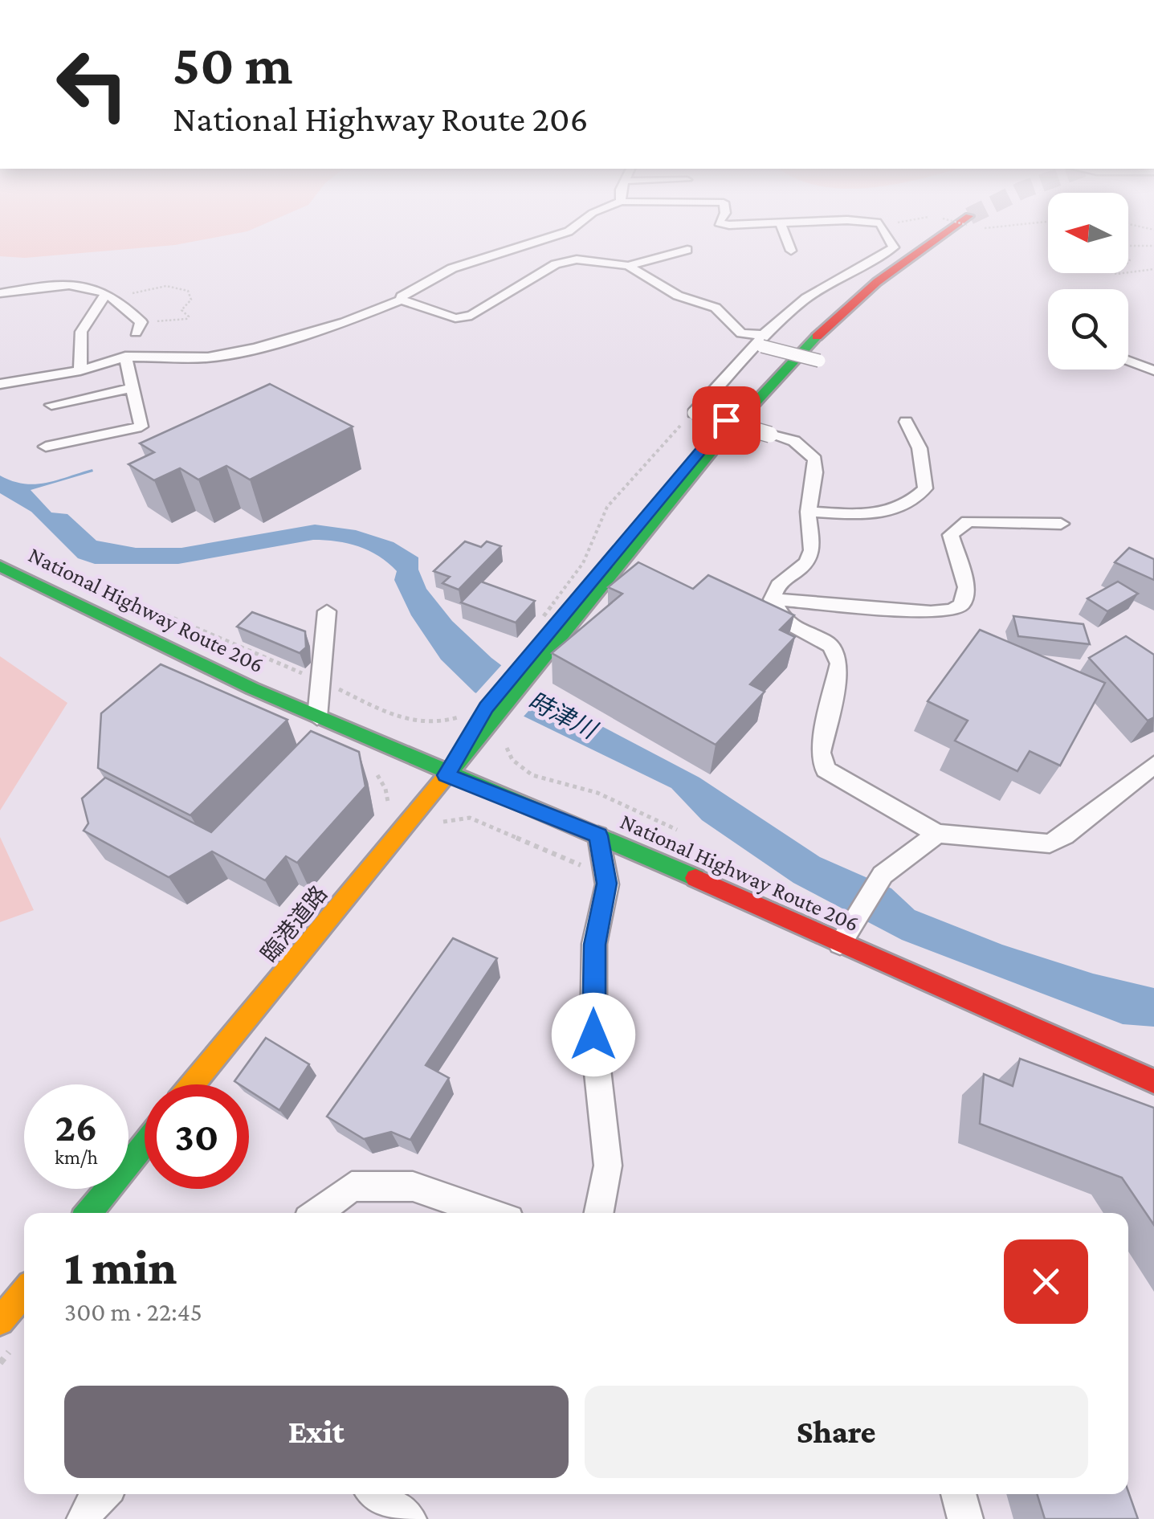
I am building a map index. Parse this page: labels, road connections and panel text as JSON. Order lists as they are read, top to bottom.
{
  "streets": {
    "main road": ["National Highway Route 206", "臨港道路"]
  },
  "crossings": [
    ["National Highway Route 206", "臨港道路"]
  ],
  "water": ["時津川"],
  "north": "left",
  "page": {
    "turn": ["50 m", "National Highway Route 206"],
    "speed": "26 km/h",
    "limit": "30",
    "heading": ["1 min", "300 m · 22:45"],
    "buttons": ["Exit", "Share"]
  }
}
